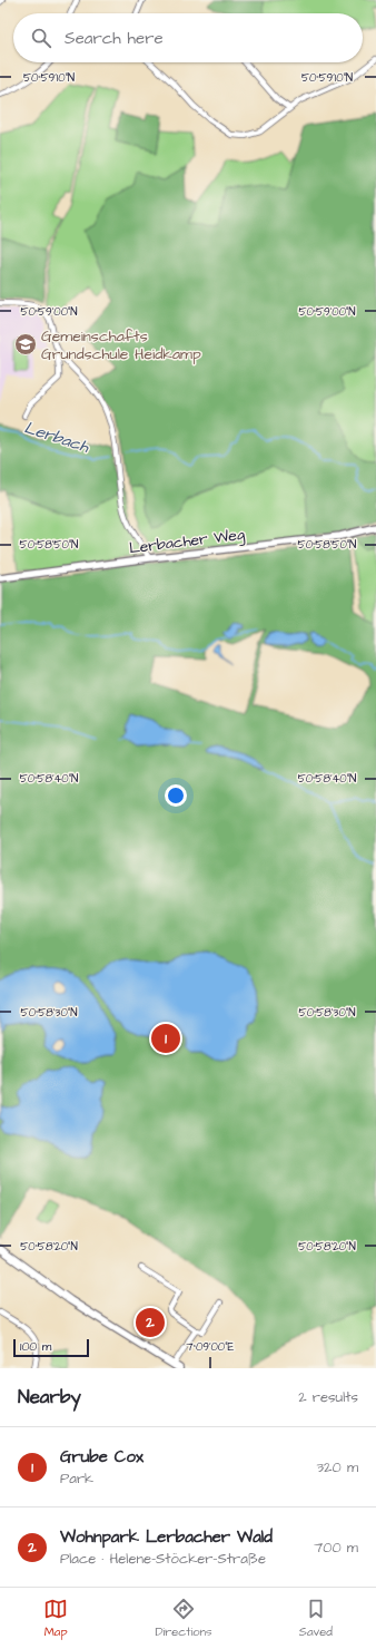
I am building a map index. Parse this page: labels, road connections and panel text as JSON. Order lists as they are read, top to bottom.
{
  "streets": {
    "street": ["Lerbacher Weg"]
  },
  "water": ["Lerbach"],
  "places": {
    "school or university": ["Gemeinschafts Grundschule Heidkamp"]
  },
  "scale_bar": "100 m",
  "page": {
    "search": "Search here",
    "pins": ["1", "2"],
    "scale": "100 m",
    "heading": ["Nearby", "2 results"],
    "list": [
      {
        "mark": "1",
        "name": "Grube Cox",
        "note": "Park",
        "value": "320 m"
      },
      {
        "mark": "2",
        "name": "Wohnpark Lerbacher Wald",
        "note": "Place · Helene-Stöcker-Straße",
        "value": "700 m"
      }
    ],
    "nav": ["Map", "Directions", "Saved"]
  },
  "coordinates": [
    "50°59'10\"N",
    "50°59'00\"N",
    "50°58'50\"N",
    "50°58'40\"N",
    "50°58'30\"N",
    "50°58'20\"N",
    "7°09'00\"E"
  ]
}
